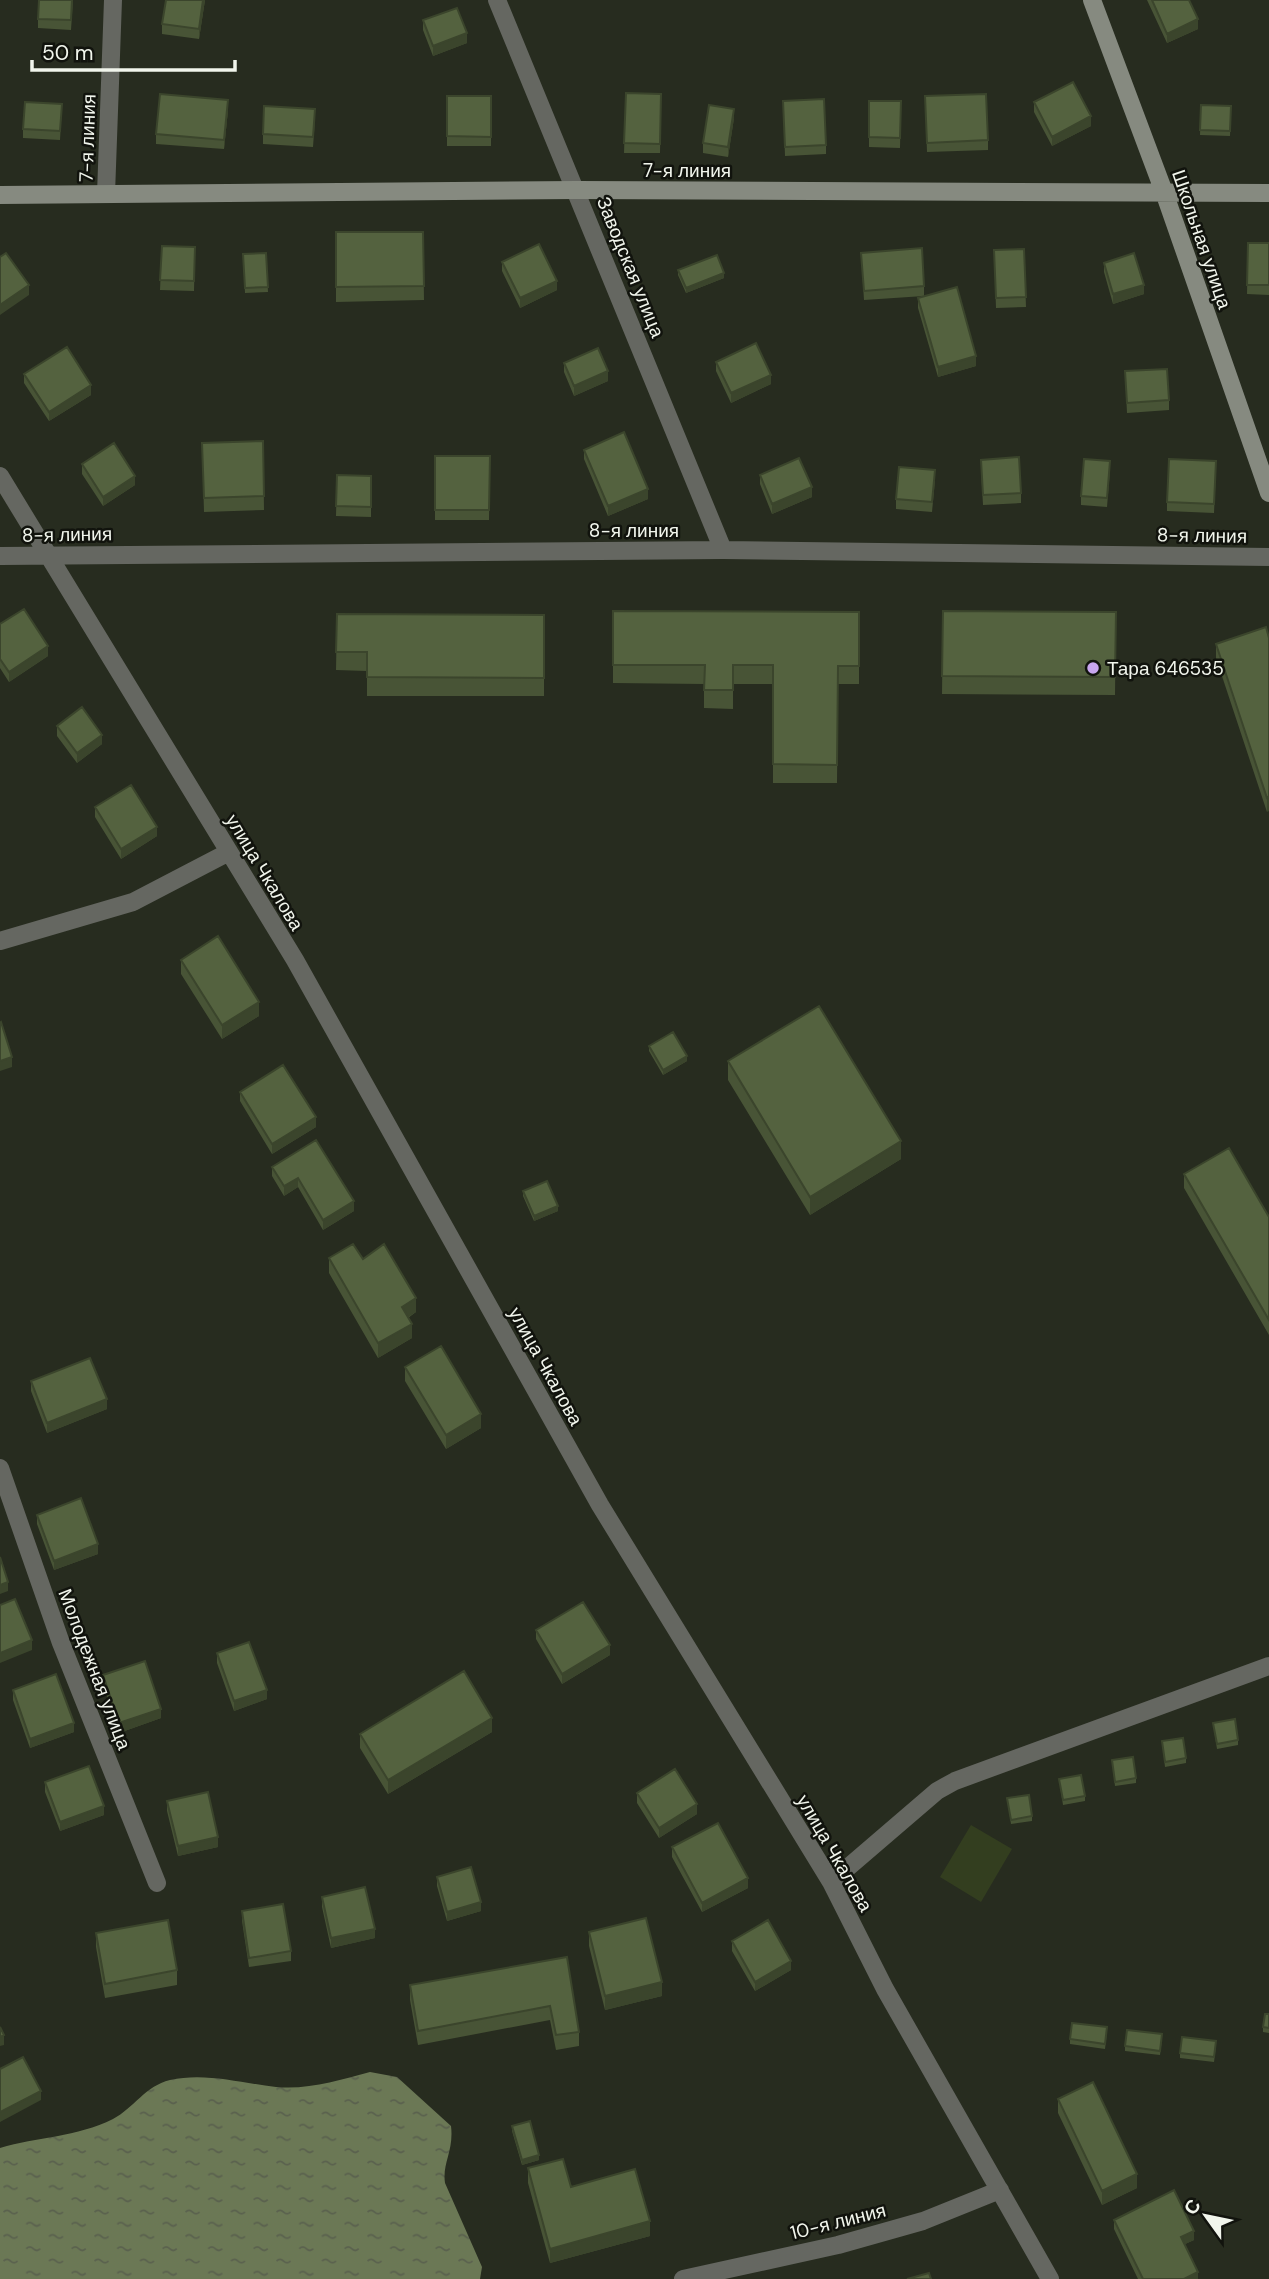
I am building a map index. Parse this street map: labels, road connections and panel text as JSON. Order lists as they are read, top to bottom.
{
  "streets": {
    "main road": ["7-я линия", "Школьная улица"],
    "street": [
      "Заводская улица",
      "8-я линия",
      "улица Чкалова",
      "Молодежная улица",
      "10-я линия"
    ]
  },
  "crossings": [
    ["7-я линия", "Школьная улица"],
    ["7-я линия", "Заводская улица"],
    ["Заводская улица", "8-я линия"],
    ["8-я линия", "улица Чкалова"],
    ["улица Чкалова", "10-я линия"]
  ],
  "places": ["Тара 646535"],
  "scale_bar": "50 m",
  "north": "top left"
}
